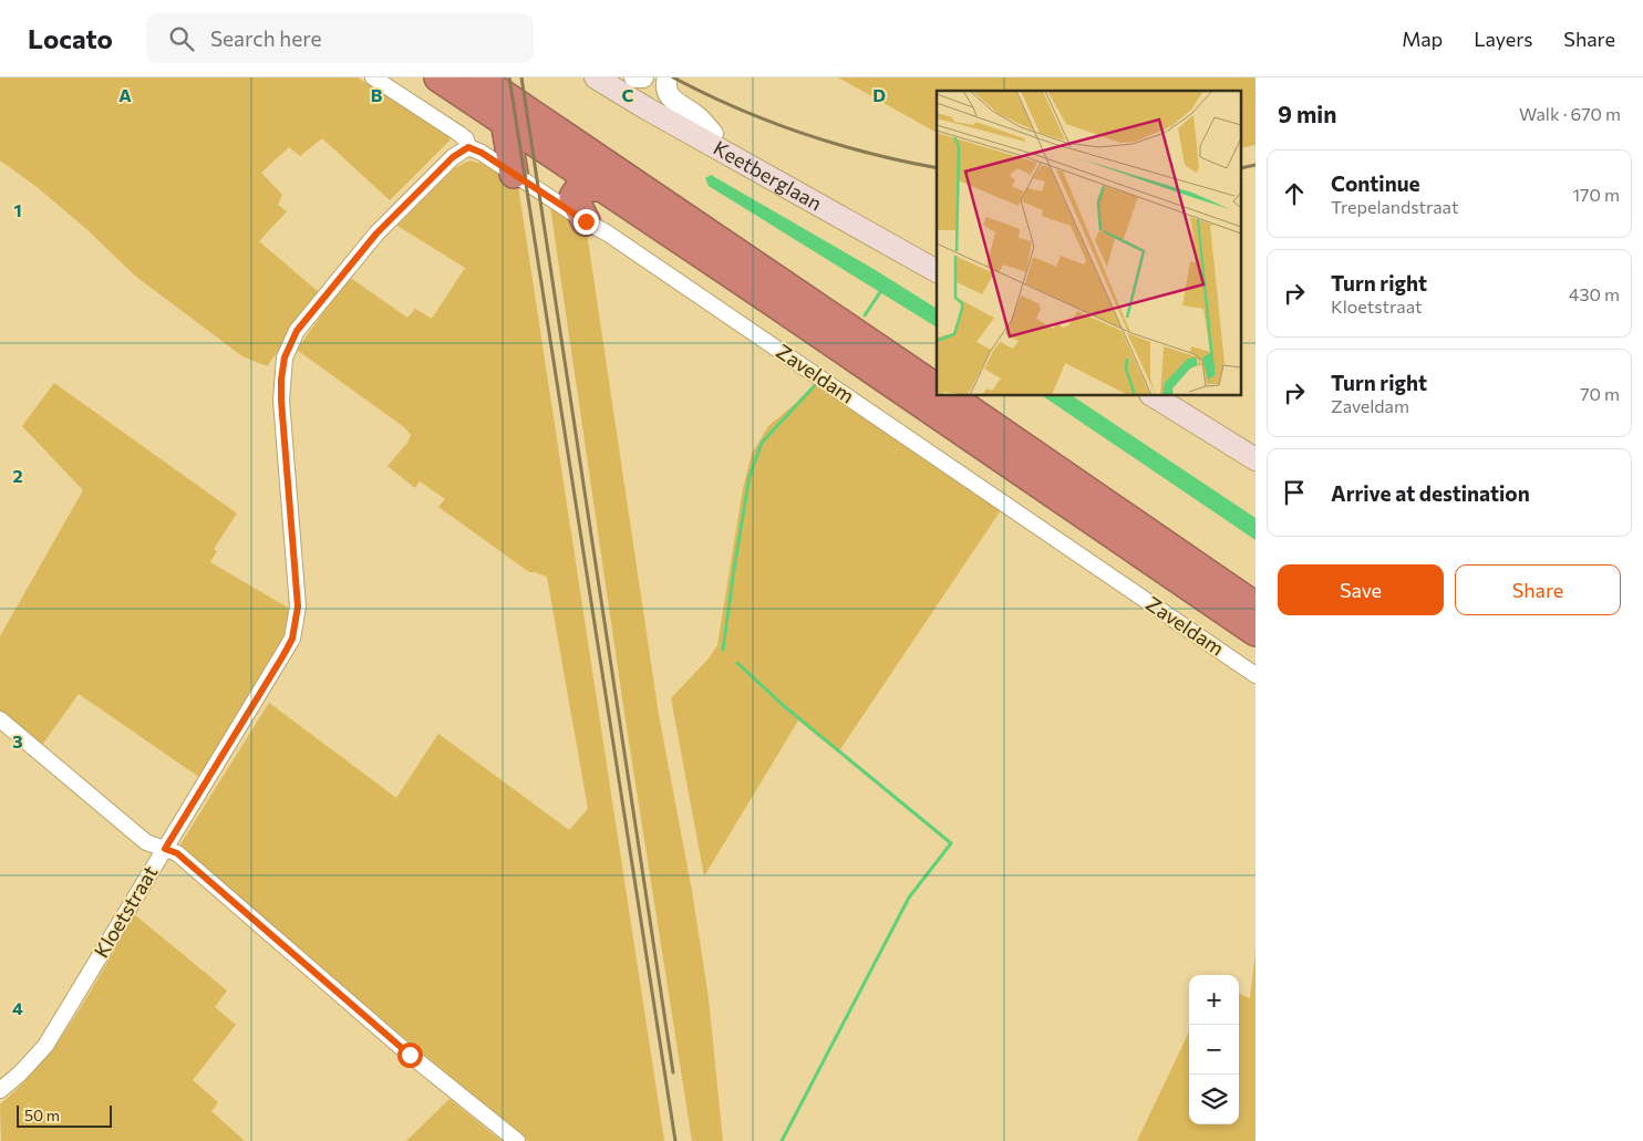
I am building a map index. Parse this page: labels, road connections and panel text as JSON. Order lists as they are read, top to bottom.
{
  "streets": {
    "main road": ["Keetberglaan"],
    "street": ["Zaveldam", "Kloetstraat"]
  },
  "crossings": [
    ["Zaveldam", "Kloetstraat"]
  ],
  "scale_bar": "50 m",
  "page": {
    "header": "Locato",
    "search": "Search here",
    "nav": ["Map", "Layers", "Share"],
    "heading": ["9 min", "Walk · 670 m"],
    "list": [
      ["Continue", "Trepelandstraat", "170 m"],
      ["Turn right", "Kloetstraat", "430 m"],
      ["Turn right", "Zaveldam", "70 m"],
      "Arrive at destination"
    ],
    "buttons": ["Save", "Share"],
    "map_buttons": ["+", "−"],
    "scale": "50 m"
  },
  "grid": {
    "columns": [
      "A",
      "B",
      "C",
      "D"
    ],
    "rows": [
      "1",
      "2",
      "3",
      "4"
    ]
  }
}
